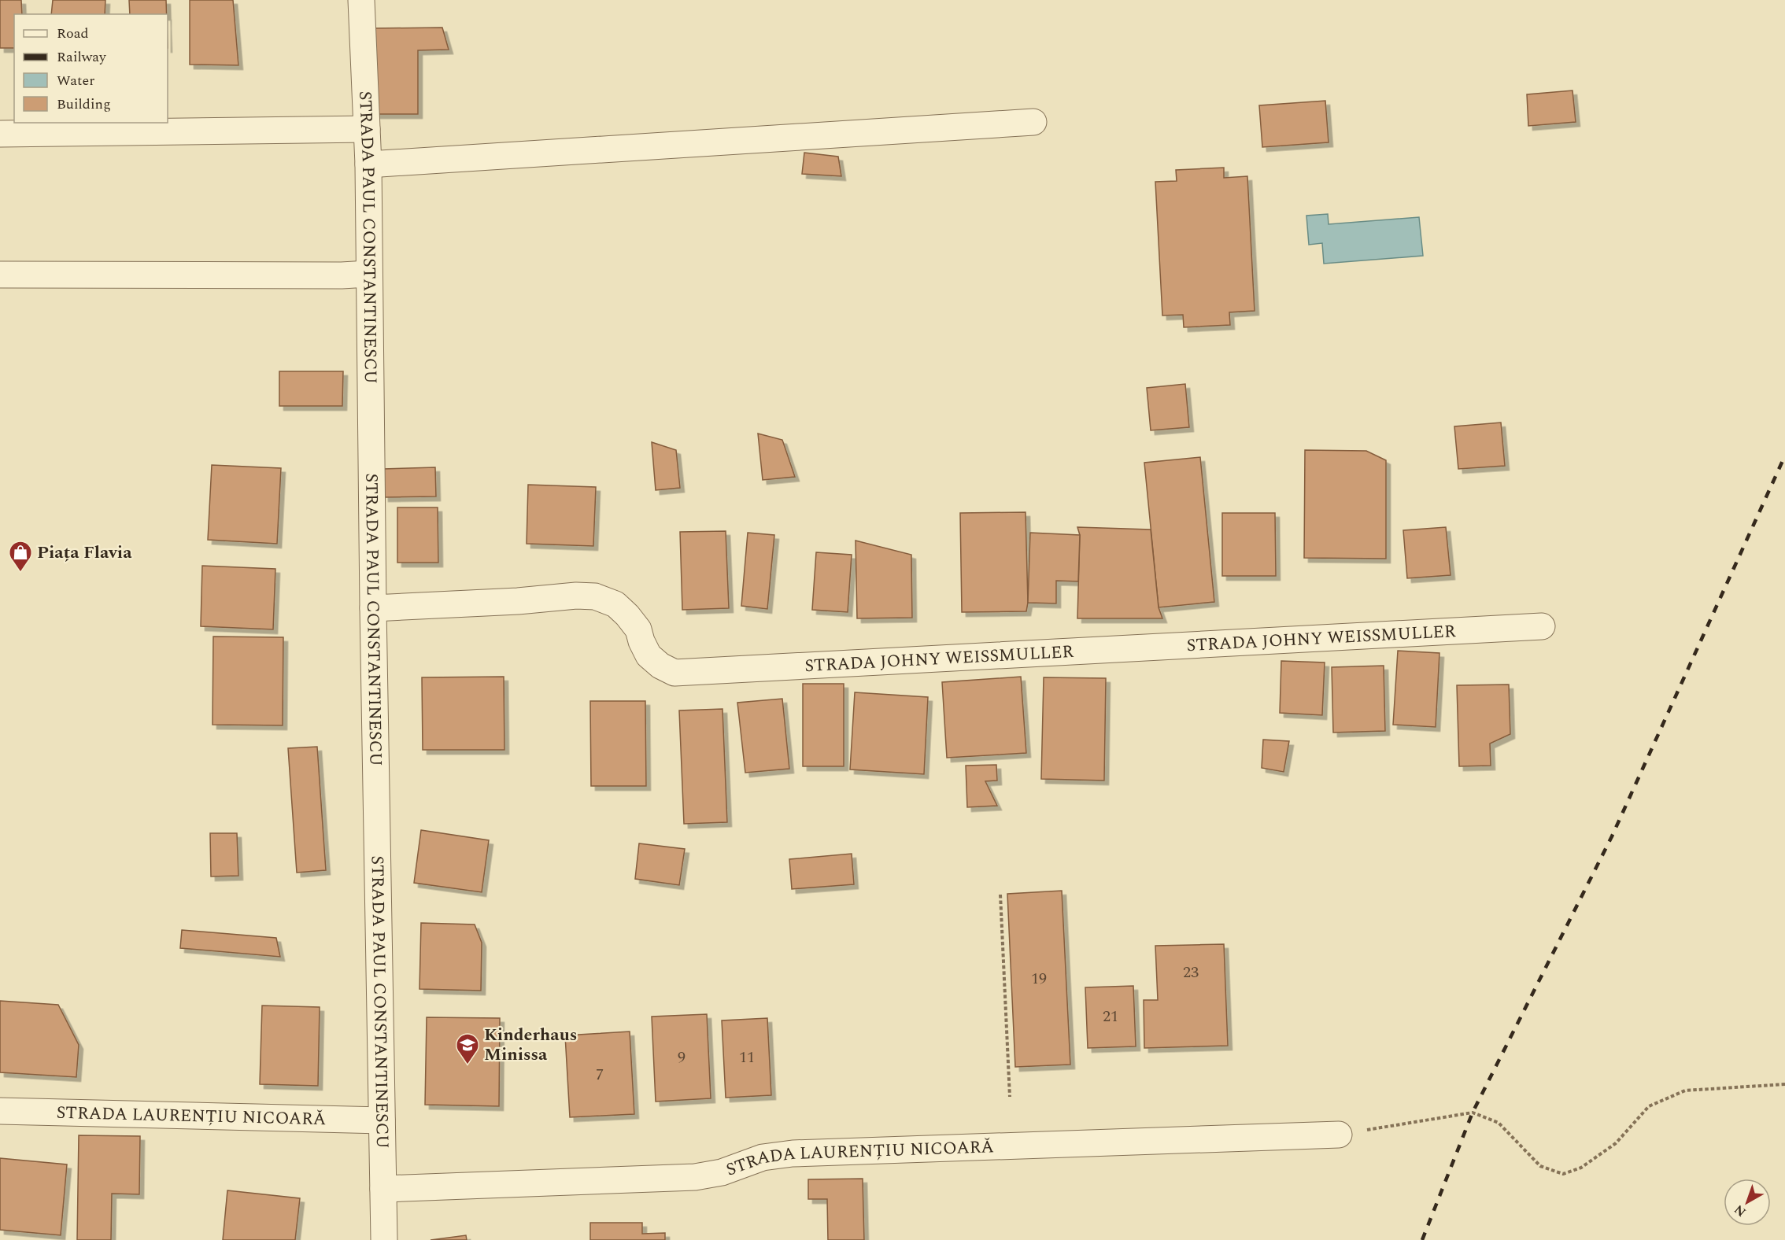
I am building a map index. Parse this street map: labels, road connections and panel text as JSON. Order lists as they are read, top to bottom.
{
  "streets": {
    "street": ["STRADA PAUL CONSTANTINESCU", "STRADA JOHNY WEISSMULLER", "STRADA LAURENȚIU NICOARĂ"]
  },
  "crossings": [
    ["STRADA PAUL CONSTANTINESCU", "STRADA JOHNY WEISSMULLER"],
    ["STRADA PAUL CONSTANTINESCU", "STRADA LAURENȚIU NICOARĂ"]
  ],
  "places": {
    "shop": ["Piața Flavia"],
    "school or university": ["Kinderhaus Minissa"]
  },
  "house_numbers": [
    "23",
    "19",
    "21",
    "9",
    "11",
    "7"
  ],
  "legend": [
    "Road",
    "Railway",
    "Water",
    "Building"
  ],
  "north": "bottom left"
}
